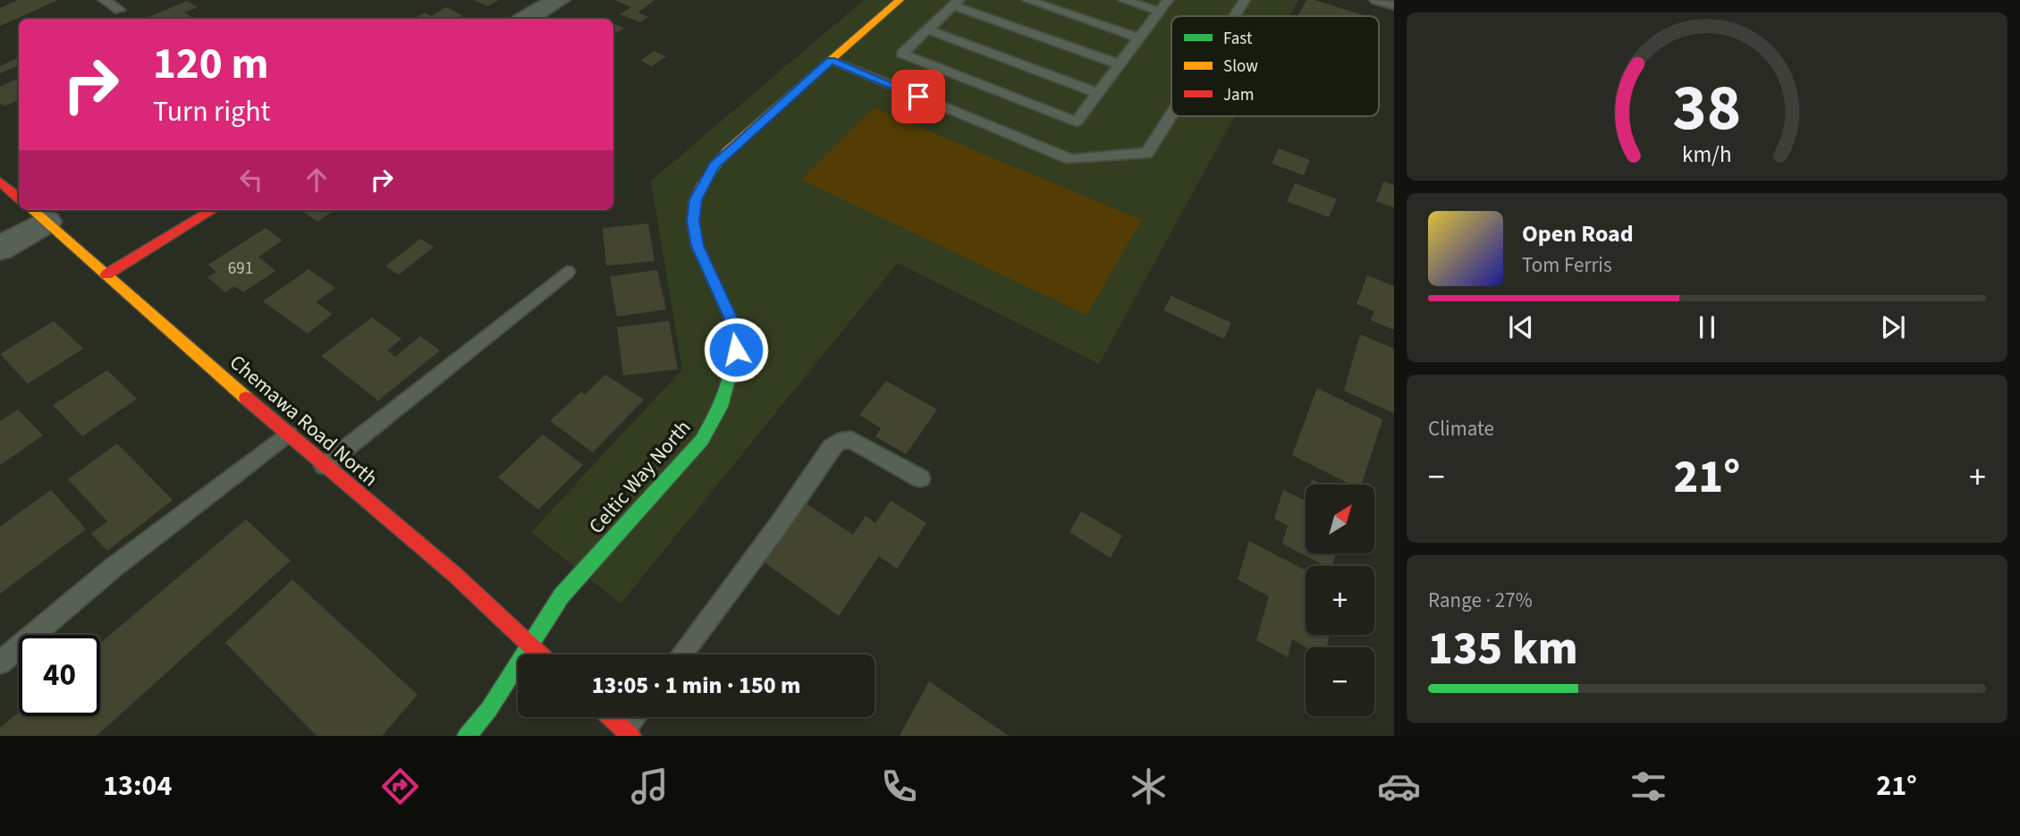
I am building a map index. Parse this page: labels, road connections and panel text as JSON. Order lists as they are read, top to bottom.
{
  "streets": {
    "street": ["Chemawa Road North", "Celtic Way North"]
  },
  "crossings": [
    ["Chemawa Road North", "Celtic Way North"]
  ],
  "house_numbers": ["691"],
  "legend": ["Fast", "Slow", "Jam"],
  "north": "top right",
  "page": {
    "turn": ["120 m", "Turn right"],
    "song": ["Open Road", "Tom Ferris"],
    "tile": [
      "Climate",
      ["Range · 27%", "135 km"]
    ],
    "heat": ["−", "21°", "+"],
    "map_buttons": ["+", "−"],
    "limit": "40",
    "trip": "13:05 · 1 min · 150 m",
    "tabs": ["13:04", "21°"],
    "gauge": ["38", "km/h"]
  }
}
